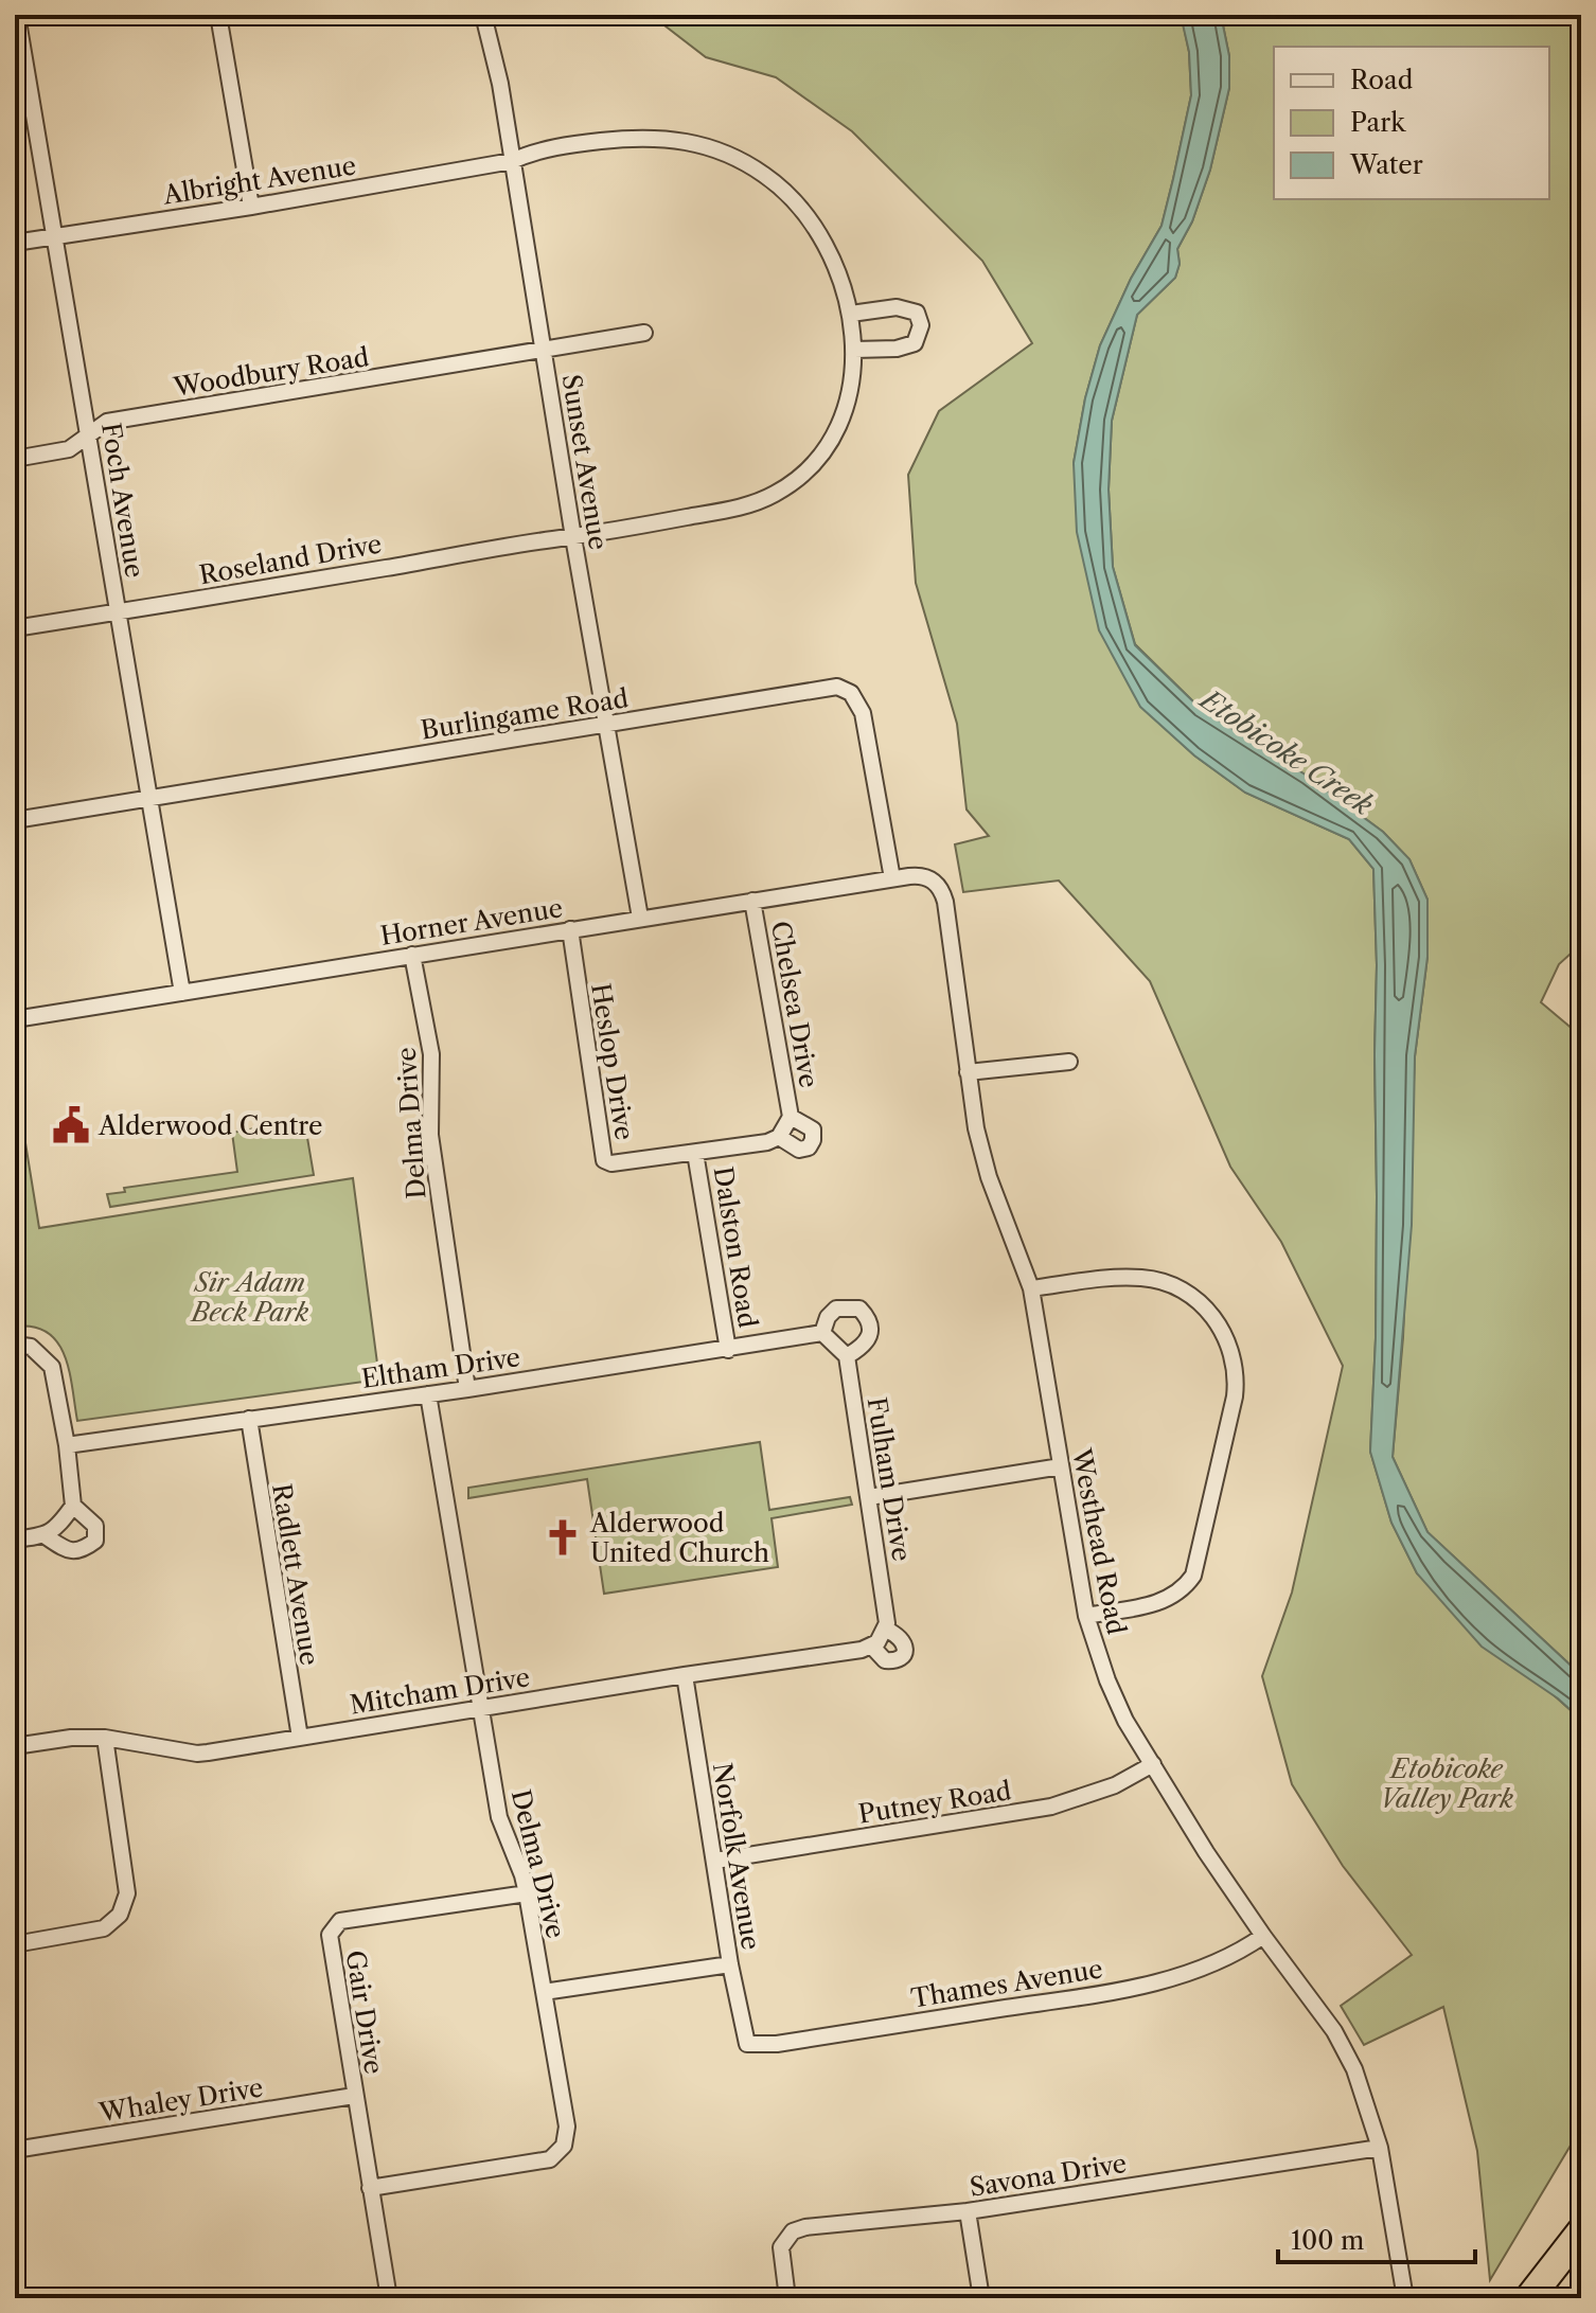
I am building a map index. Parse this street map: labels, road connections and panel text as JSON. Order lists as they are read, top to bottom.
{
  "streets": {
    "street": [
      "Albright Avenue",
      "Woodbury Road",
      "Sunset Avenue",
      "Foch Avenue",
      "Roseland Drive",
      "Burlingame Road",
      "Horner Avenue",
      "Chelsea Drive",
      "Heslop Drive",
      "Delma Drive",
      "Dalston Road",
      "Eltham Drive",
      "Fulham Drive",
      "Westhead Road",
      "Radlett Avenue",
      "Mitcham Drive",
      "Putney Road",
      "Norfolk Avenue",
      "Thames Avenue",
      "Gair Drive",
      "Whaley Drive",
      "Savona Drive"
    ]
  },
  "crossings": [
    ["Albright Avenue", "Sunset Avenue"],
    ["Albright Avenue", "Foch Avenue"],
    ["Albright Avenue", "Roseland Drive"],
    ["Woodbury Road", "Sunset Avenue"],
    ["Woodbury Road", "Foch Avenue"],
    ["Sunset Avenue", "Roseland Drive"],
    ["Sunset Avenue", "Burlingame Road"],
    ["Sunset Avenue", "Horner Avenue"],
    ["Foch Avenue", "Roseland Drive"],
    ["Foch Avenue", "Burlingame Road"],
    ["Foch Avenue", "Horner Avenue"],
    ["Burlingame Road", "Horner Avenue"],
    ["Horner Avenue", "Chelsea Drive"],
    ["Horner Avenue", "Heslop Drive"],
    ["Horner Avenue", "Delma Drive"],
    ["Horner Avenue", "Westhead Road"],
    ["Chelsea Drive", "Heslop Drive"],
    ["Chelsea Drive", "Dalston Road"],
    ["Heslop Drive", "Dalston Road"],
    ["Delma Drive", "Eltham Drive"],
    ["Delma Drive", "Mitcham Drive"],
    ["Delma Drive", "Gair Drive"],
    ["Dalston Road", "Eltham Drive"],
    ["Eltham Drive", "Fulham Drive"],
    ["Eltham Drive", "Radlett Avenue"],
    ["Fulham Drive", "Mitcham Drive"],
    ["Westhead Road", "Putney Road"],
    ["Westhead Road", "Thames Avenue"],
    ["Westhead Road", "Savona Drive"],
    ["Radlett Avenue", "Mitcham Drive"],
    ["Mitcham Drive", "Norfolk Avenue"],
    ["Putney Road", "Norfolk Avenue"],
    ["Norfolk Avenue", "Thames Avenue"],
    ["Gair Drive", "Whaley Drive"]
  ],
  "water": ["Etobicoke Creek"],
  "parks": ["Sir Adam Beck Park", "Etobicoke Valley Park"],
  "places": {
    "public building": ["Alderwood Centre"],
    "church": ["Alderwood United Church"]
  },
  "legend": ["Road", "Park", "Water"],
  "scale_bar": "100 m"
}
